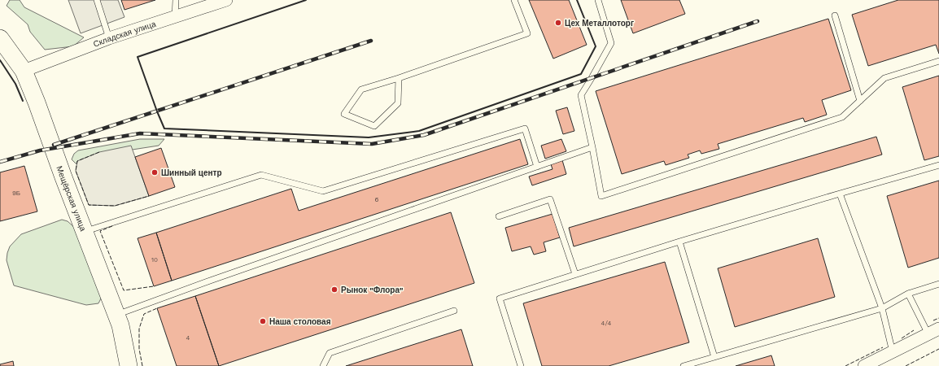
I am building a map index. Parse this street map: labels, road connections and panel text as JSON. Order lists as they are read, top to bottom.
{
  "streets": {
    "main road": ["Мещёрская улица"],
    "street": ["Складская улица"]
  },
  "crossings": [
    ["Складская улица", "Мещёрская улица"]
  ],
  "places": [
    "Цех Металлоторг",
    "Шинный центр",
    "Рынок \"Флора\"",
    "Наша столовая"
  ],
  "house_numbers": [
    "9Б",
    "6",
    "10",
    "4/4",
    "4"
  ]
}
